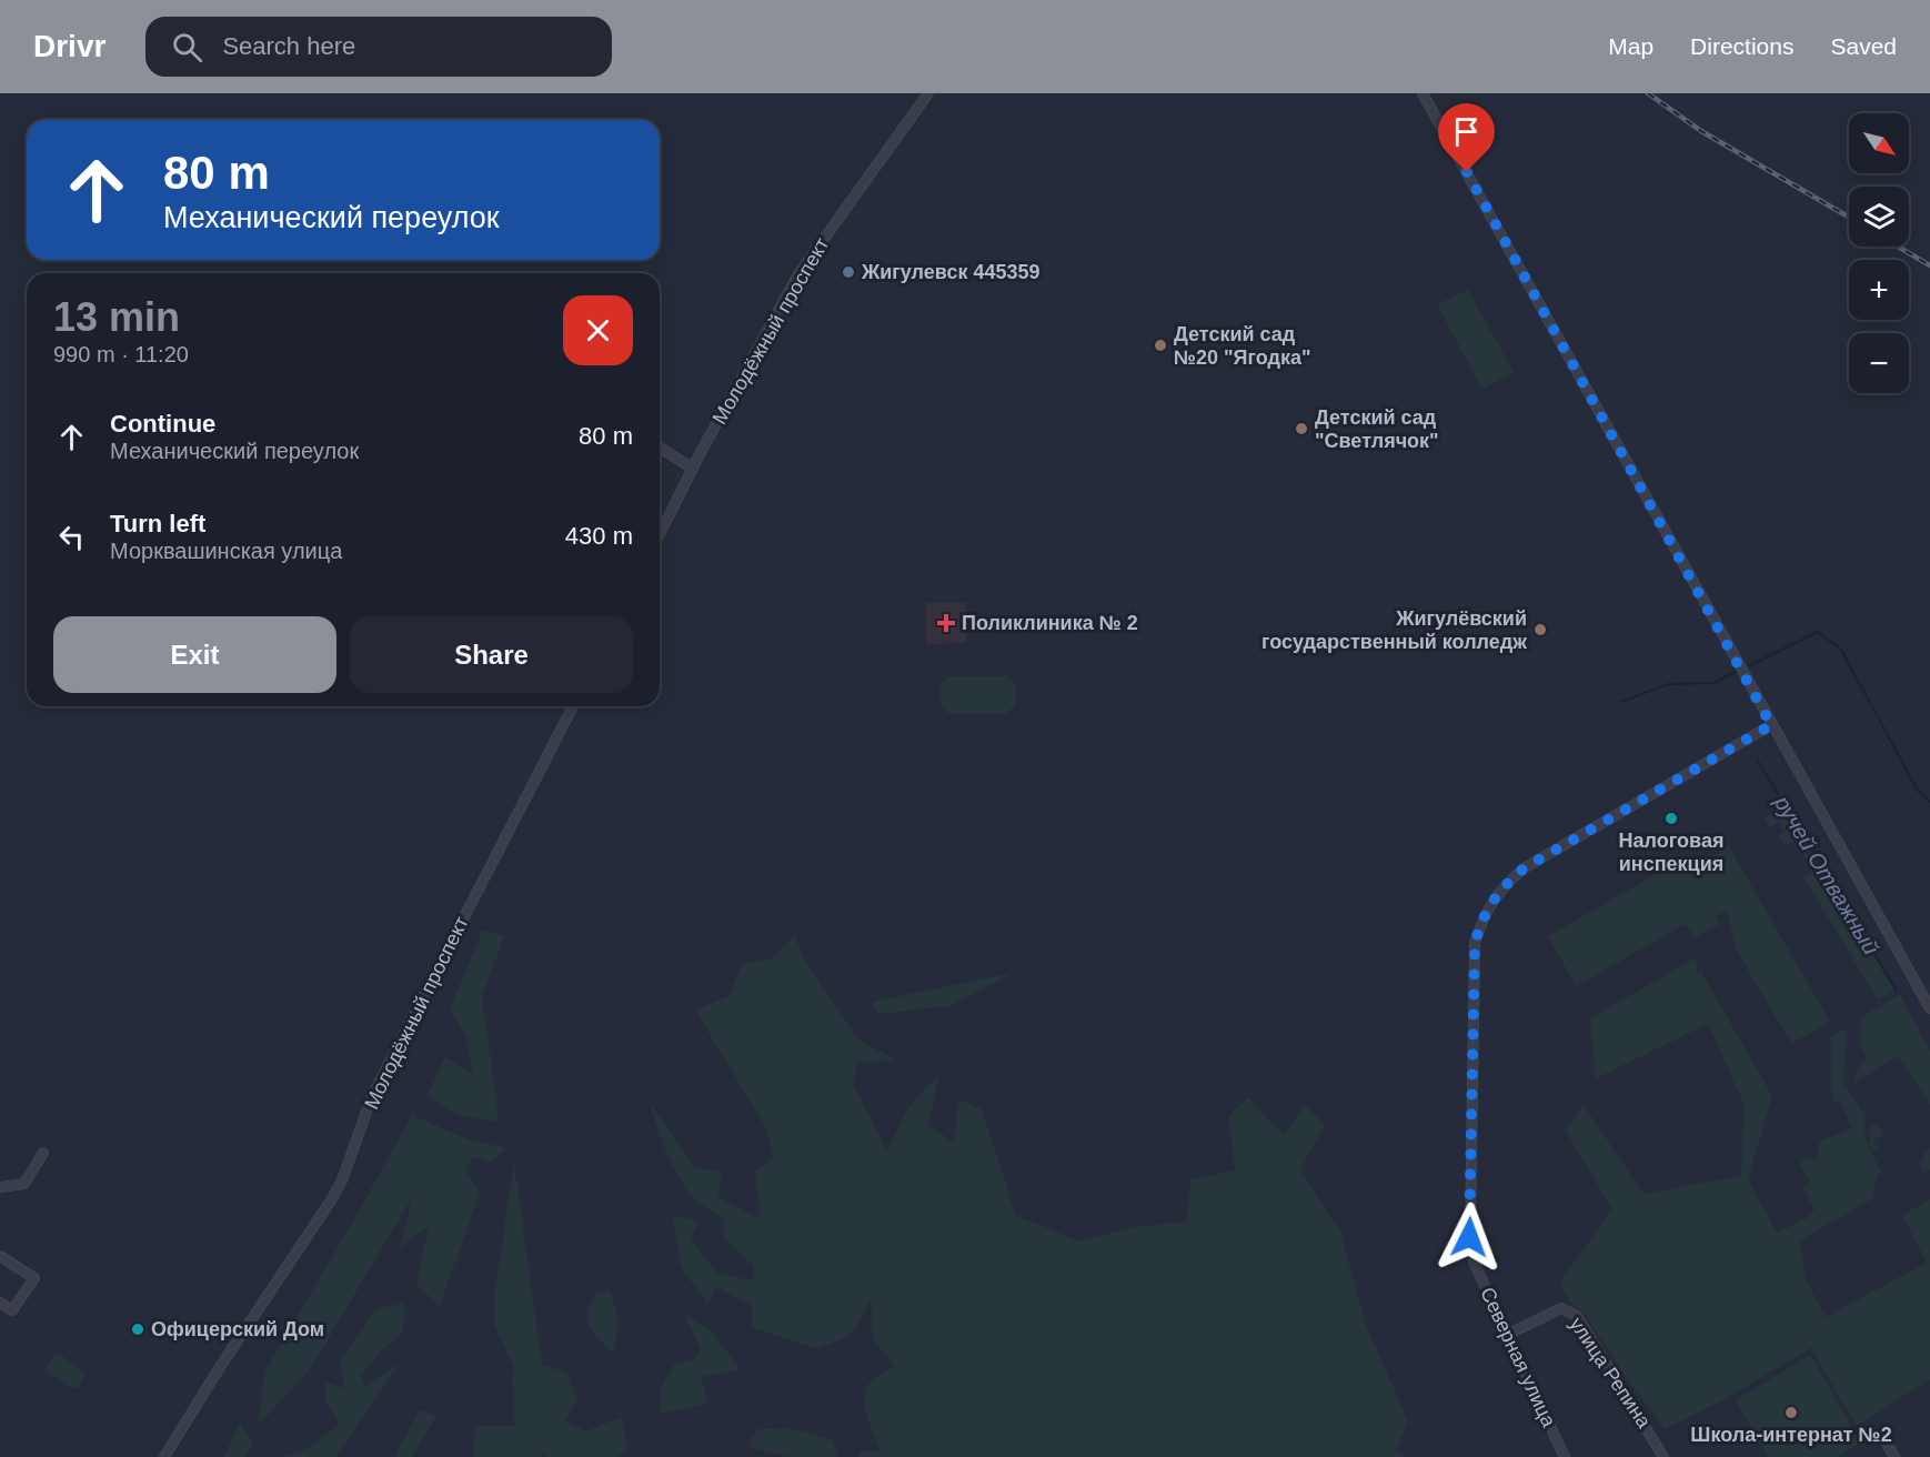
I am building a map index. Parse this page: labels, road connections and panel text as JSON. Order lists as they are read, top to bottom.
{
  "streets": {
    "street": ["Молодёжный проспект", "Северная улица", "улица Репина"]
  },
  "crossings": [
    ["Северная улица", "улица Репина"]
  ],
  "water": ["ручей Отважный"],
  "places": {
    "other": [
      "Жигулевск 445359",
      "Детский сад №20 \"Ягодка\"",
      "Детский сад \"Светлячок\"",
      "Жигулёвский государственный колледж",
      "Налоговая инспекция",
      "Офицерский Дом",
      "Школа-интернат №2"
    ],
    "health": ["Поликлиника № 2"]
  },
  "north": "bottom right",
  "page": {
    "header": "Drivr",
    "search": "Search here",
    "nav": ["Map", "Directions", "Saved"],
    "map_buttons": ["+", "−"],
    "turn": ["80 m", "Механический переулок"],
    "heading": ["13 min", "990 m · 11:20"],
    "list": [
      {
        "name": "Continue",
        "note": "Механический переулок",
        "value": "80 m"
      },
      {
        "name": "Turn left",
        "note": "Морквашинская улица",
        "value": "430 m"
      }
    ],
    "buttons": ["Exit", "Share"]
  }
}
